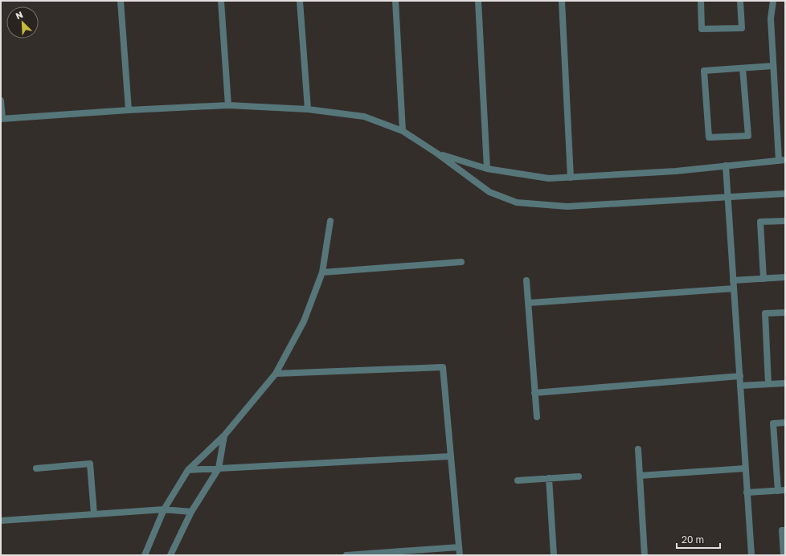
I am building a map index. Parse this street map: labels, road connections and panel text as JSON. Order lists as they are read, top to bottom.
{
  "scale_bar": "20 m",
  "north": "top left"
}
